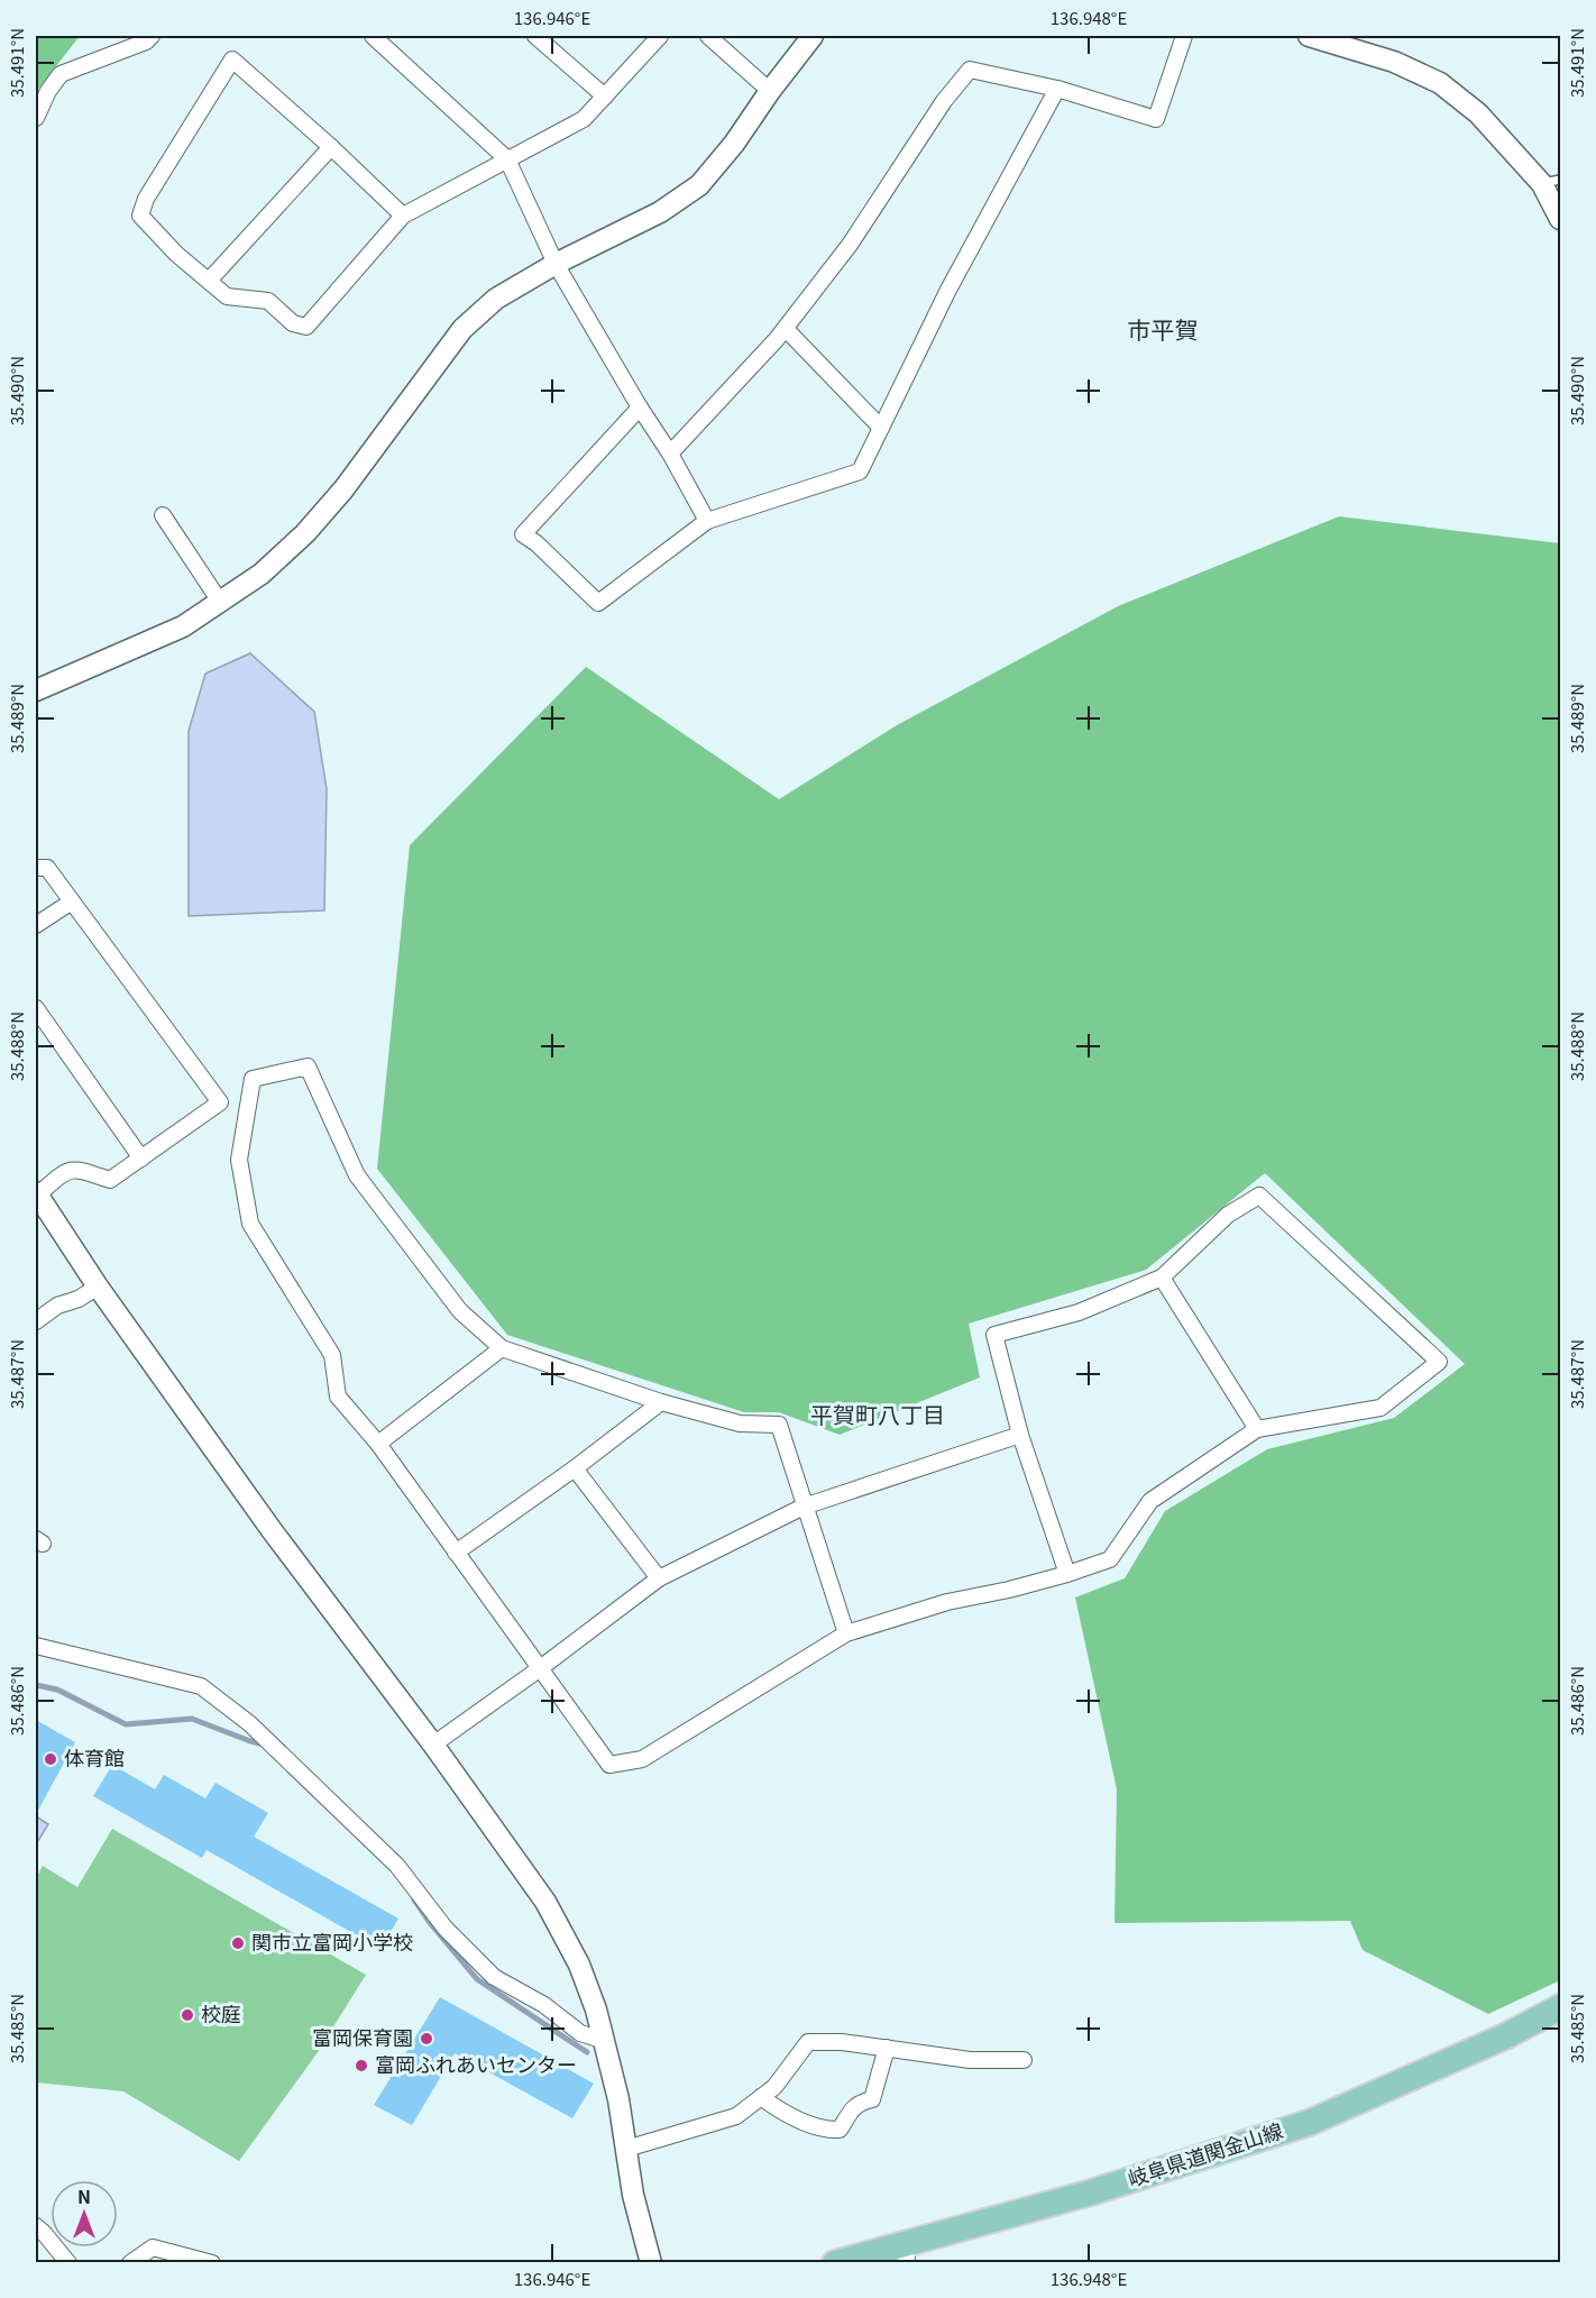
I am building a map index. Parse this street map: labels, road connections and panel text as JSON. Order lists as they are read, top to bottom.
{
  "streets": {
    "main road": ["岐阜県道関金山線"]
  },
  "districts": ["市平賀", "平賀町八丁目"],
  "places": [
    "体育館",
    "関市立富岡小学校",
    "校庭",
    "富岡保育園",
    "富岡ふれあいセンター"
  ],
  "north": "top",
  "coordinates": [
    "136.946°E",
    "136.948°E",
    "35.491°N",
    "35.490°N",
    "35.489°N",
    "35.488°N",
    "35.487°N",
    "35.486°N",
    "35.485°N"
  ]
}
